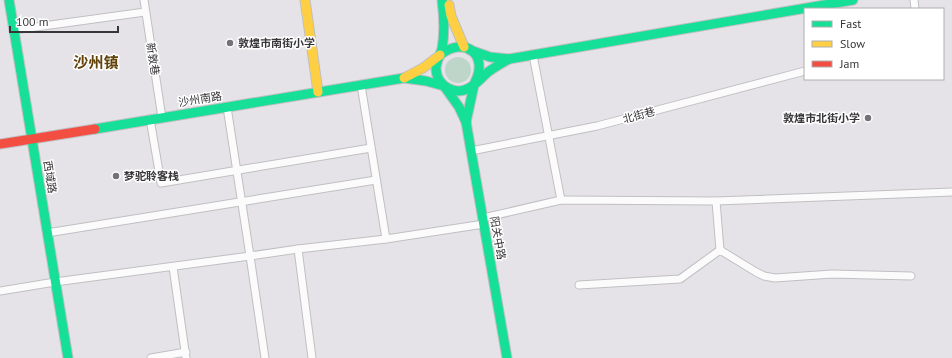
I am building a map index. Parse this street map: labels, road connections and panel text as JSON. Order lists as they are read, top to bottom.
{
  "streets": {
    "main road": ["沙州南路", "西域路", "阳关中路"],
    "street": ["新敦巷", "北街巷"]
  },
  "crossings": [
    ["新敦巷", "沙州南路"],
    ["沙州南路", "西域路"],
    ["北街巷", "阳关中路"]
  ],
  "districts": ["沙州镇"],
  "places": ["敦煌市南街小学", "敦煌市北街小学", "梦驼聆客栈"],
  "legend": ["Fast", "Slow", "Jam"],
  "scale_bar": "100 m"
}
